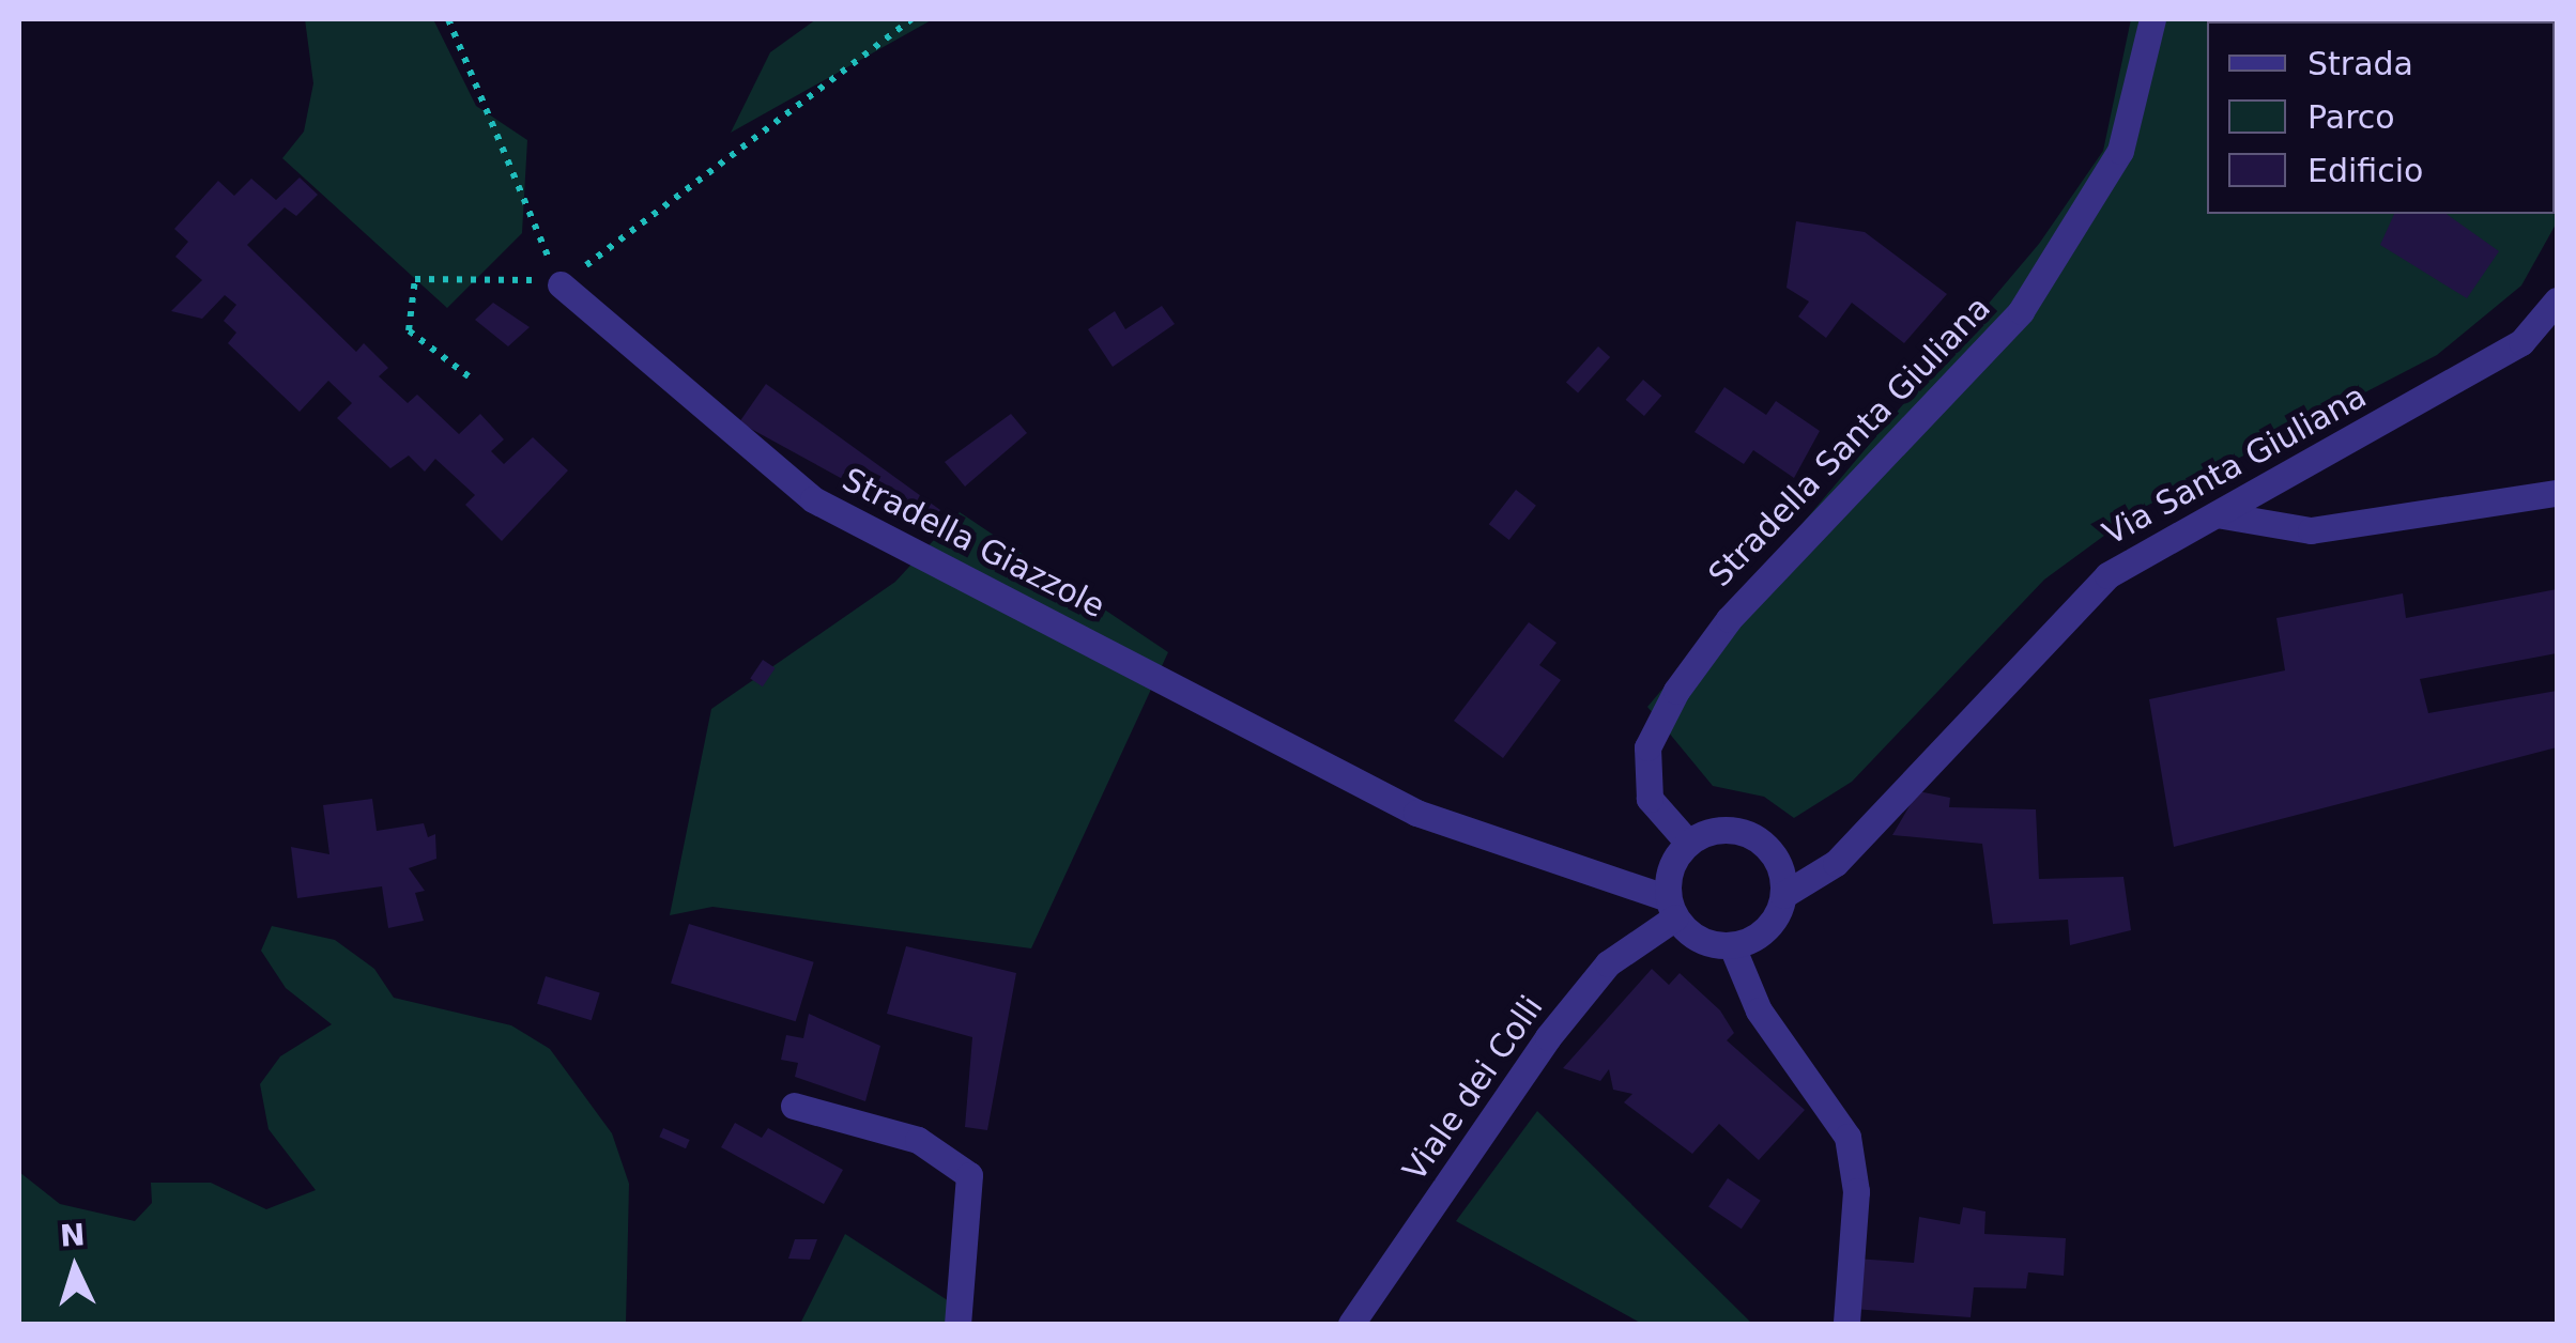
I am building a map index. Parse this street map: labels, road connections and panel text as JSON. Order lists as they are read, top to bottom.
{
  "streets": {
    "street": [
      "Stradella Santa Giuliana",
      "Via Santa Giuliana",
      "Stradella Giazzole",
      "Viale dei Colli"
    ]
  },
  "crossings": [
    ["Stradella Santa Giuliana", "Via Santa Giuliana"],
    ["Stradella Santa Giuliana", "Stradella Giazzole"],
    ["Stradella Santa Giuliana", "Viale dei Colli"],
    ["Via Santa Giuliana", "Stradella Giazzole"],
    ["Via Santa Giuliana", "Viale dei Colli"],
    ["Stradella Giazzole", "Viale dei Colli"]
  ],
  "legend": ["Strada", "Parco", "Edificio"],
  "north": "top"
}
